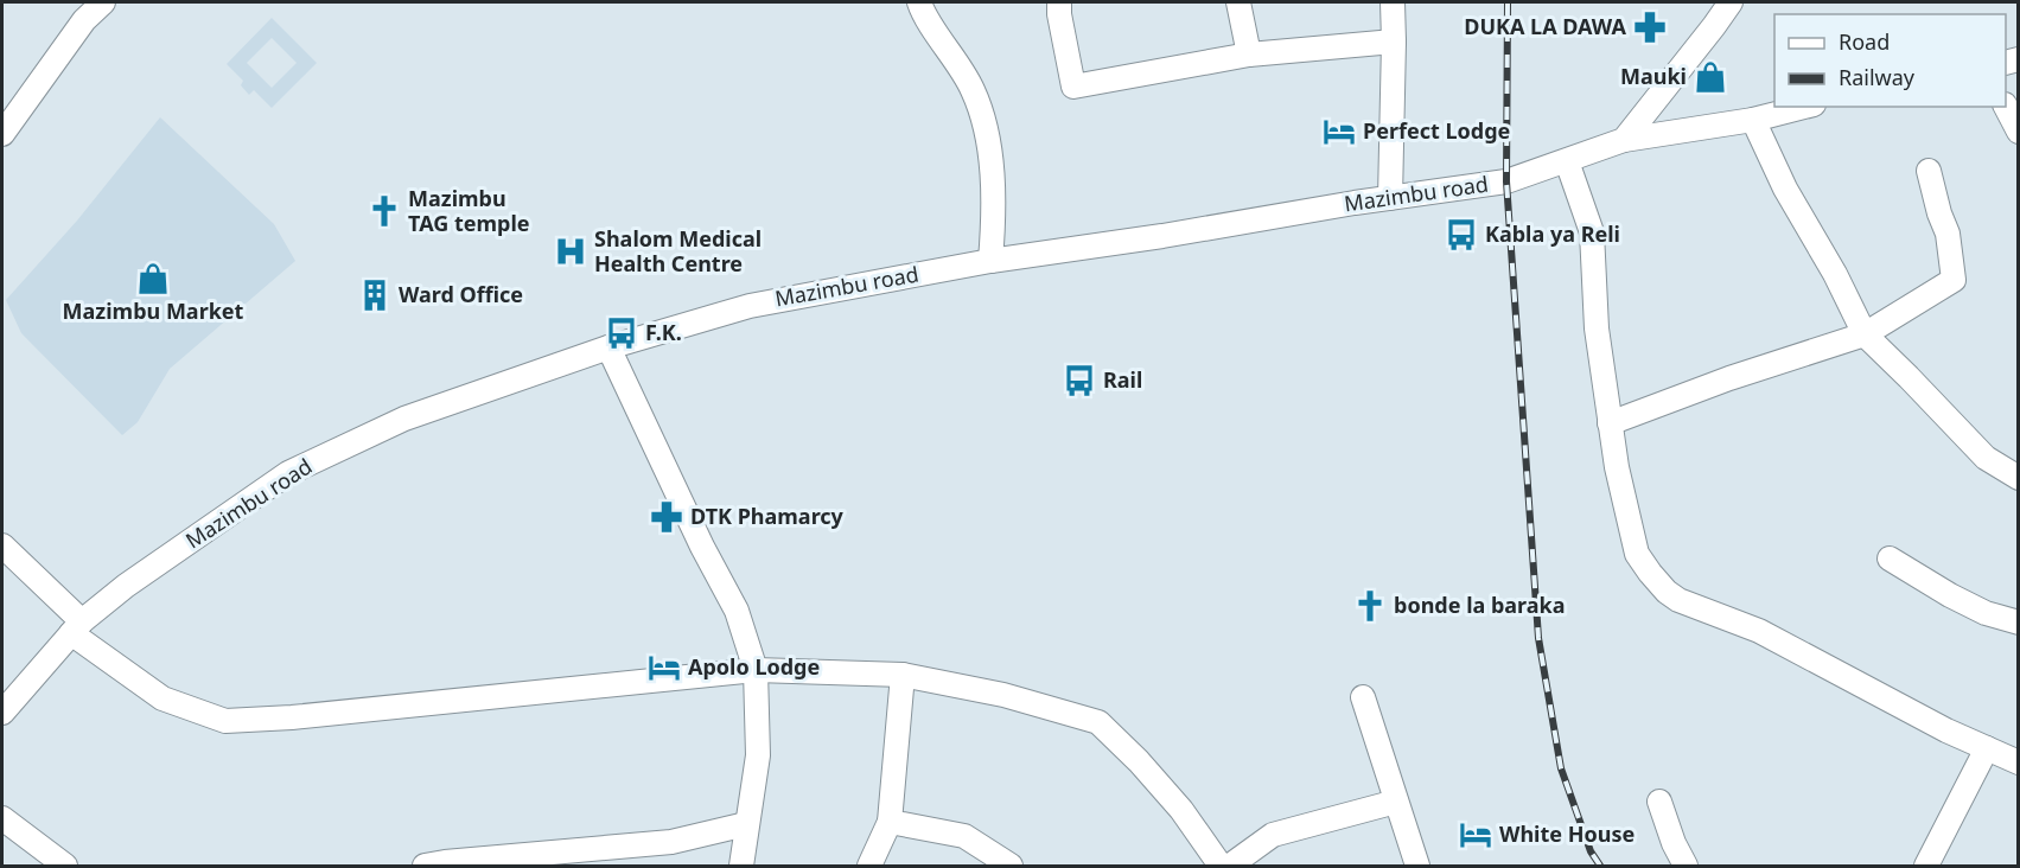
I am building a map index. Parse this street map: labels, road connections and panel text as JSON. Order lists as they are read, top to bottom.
{
  "streets": {
    "street": ["Mazimbu road"]
  },
  "places": {
    "pharmacy": ["DUKA LA DAWA", "DTK Phamarcy"],
    "shop": ["Mauki", "Mazimbu Market"],
    "hotel": ["Perfect Lodge", "Apolo Lodge", "White House"],
    "church": ["Mazimbu TAG temple", "bonde la baraka"],
    "bus stop": ["Kabla ya Reli", "F.K.", "Rail"],
    "hospital": ["Shalom Medical Health Centre"],
    "building": ["Ward Office"]
  },
  "legend": ["Road", "Railway"]
}
